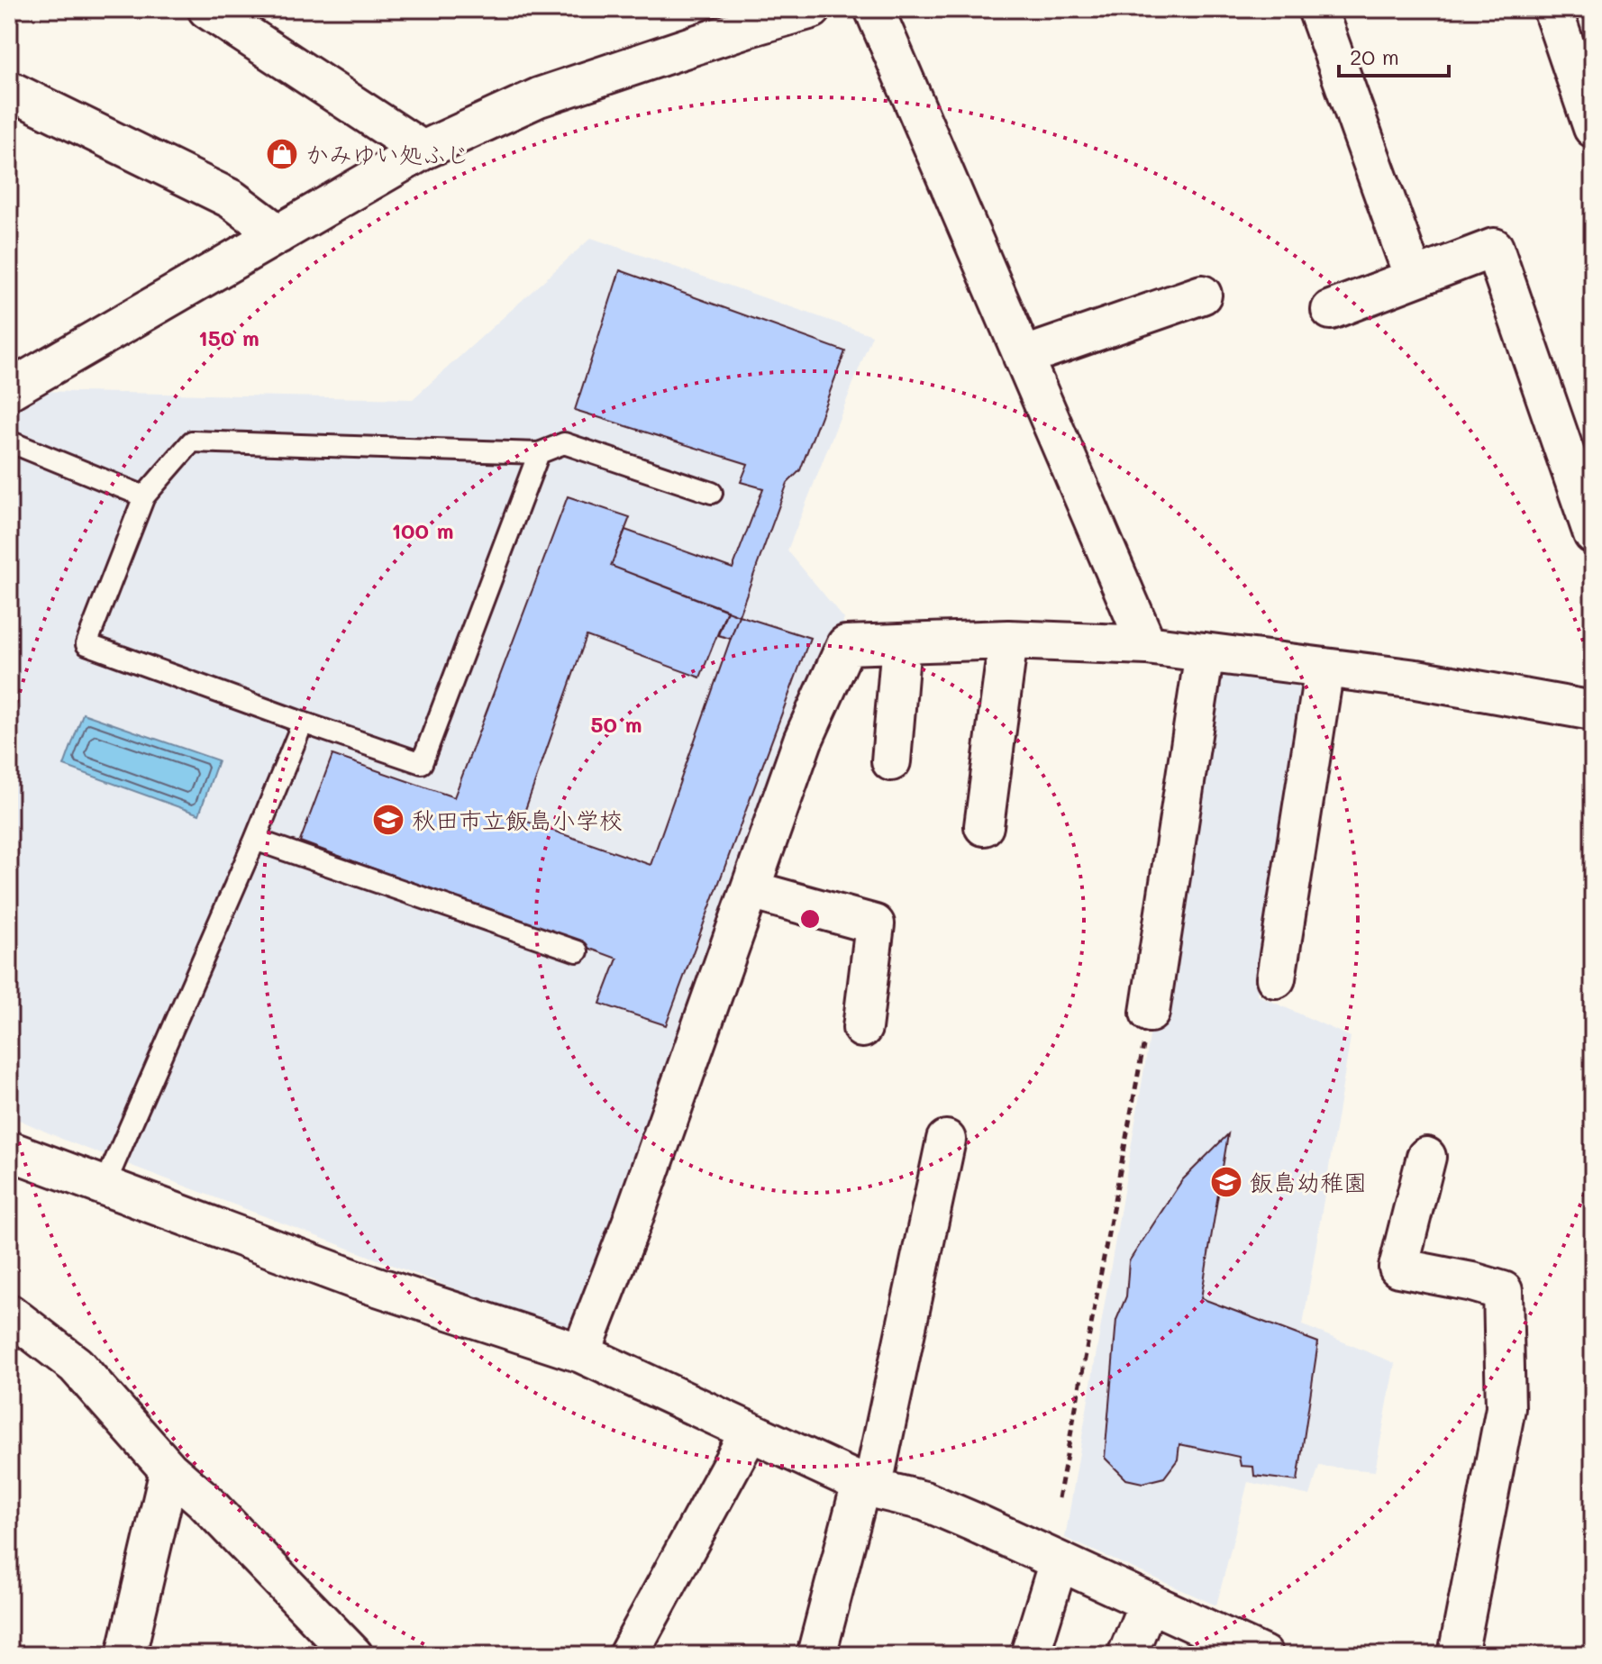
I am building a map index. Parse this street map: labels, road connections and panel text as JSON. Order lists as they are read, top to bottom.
{
  "places": {
    "shop": ["かみゆい処ふじ"],
    "school or university": ["秋田市立飯島小学校", "飯島幼稚園"]
  },
  "scale_bar": "20 m",
  "rings": ["150 m", "100 m", "50 m"]
}
